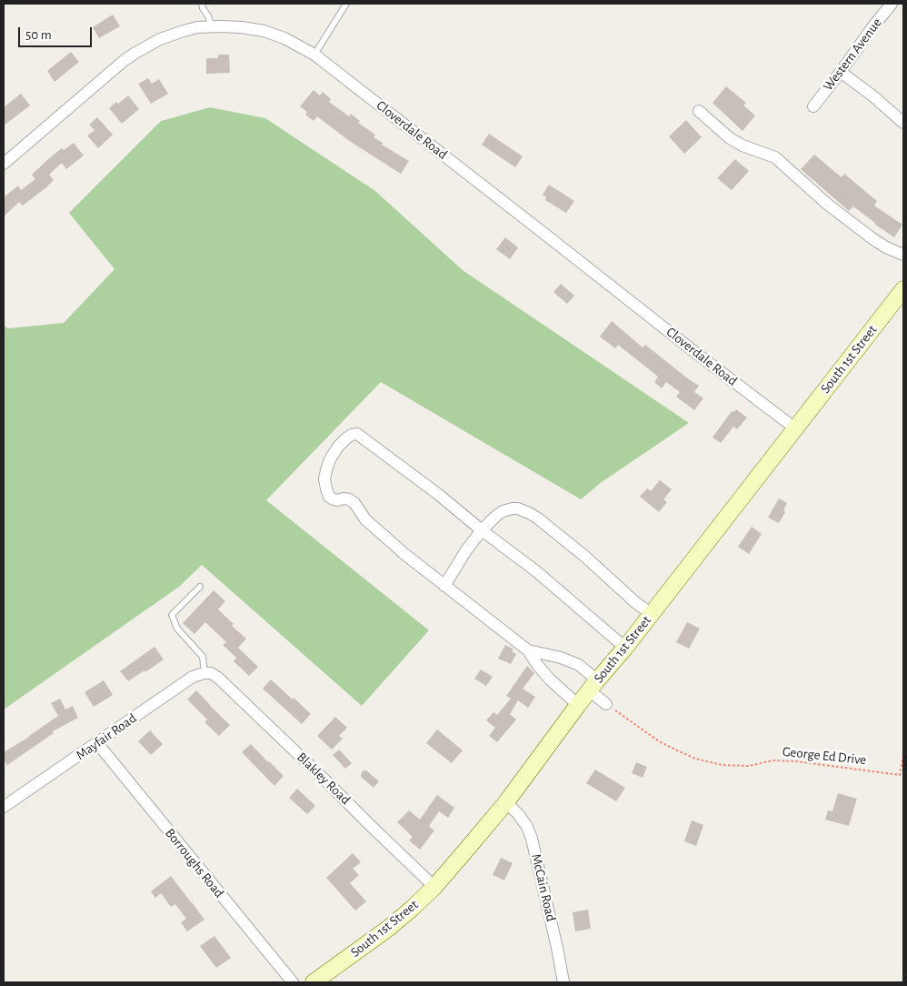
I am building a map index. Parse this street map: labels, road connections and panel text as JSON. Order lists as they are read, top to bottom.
{
  "streets": {
    "main road": ["South 1st Street"],
    "street": [
      "Western Avenue",
      "Cloverdale Road",
      "Mayfair Road",
      "Blakley Road",
      "Borroughs Road",
      "McCain Road"
    ],
    "path": ["George Ed Drive"]
  },
  "crossings": [
    ["Cloverdale Road", "South 1st Street"],
    ["South 1st Street", "Blakley Road"],
    ["South 1st Street", "McCain Road"],
    ["Mayfair Road", "Blakley Road"],
    ["Mayfair Road", "Borroughs Road"]
  ],
  "scale_bar": "50 m"
}
